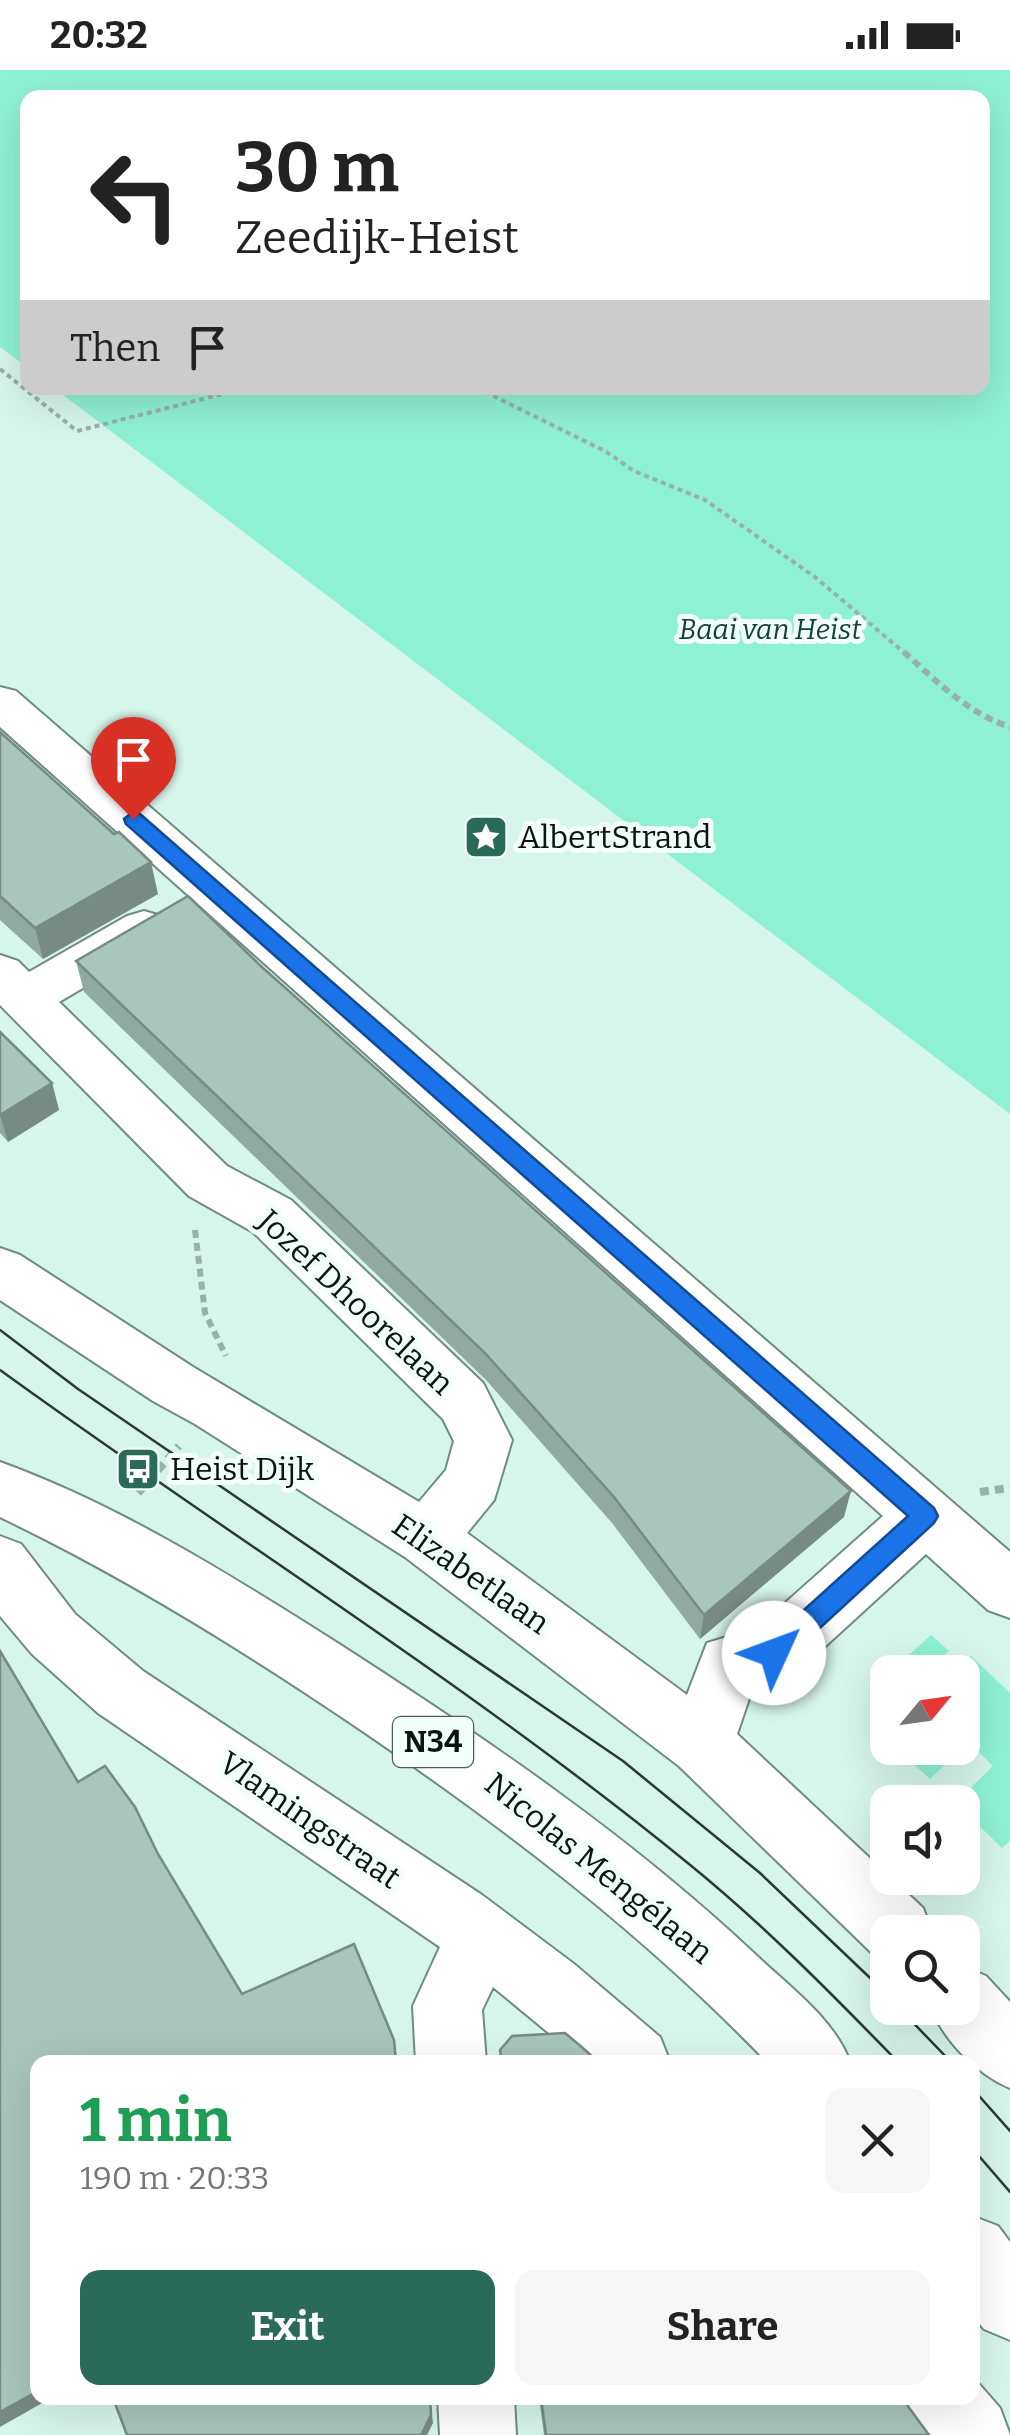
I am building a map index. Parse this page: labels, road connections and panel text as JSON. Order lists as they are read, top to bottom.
{
  "streets": {
    "street": [
      "Jozef Dhoorelaan",
      "Elizabetlaan",
      "N34",
      "Vlamingstraat",
      "Nicolas Mengélaan"
    ]
  },
  "crossings": [
    ["Jozef Dhoorelaan", "Elizabetlaan"]
  ],
  "parks": ["Baai van Heist"],
  "places": {
    "place": ["AlbertStrand"],
    "bus stop": ["Heist Dijk"]
  },
  "north": "top right",
  "page": {
    "status": "20:32",
    "turn": ["30 m", "Zeedijk-Heist"],
    "then": "Then",
    "heading": ["1 min", "190 m · 20:33"],
    "buttons": ["Exit", "Share"]
  }
}
